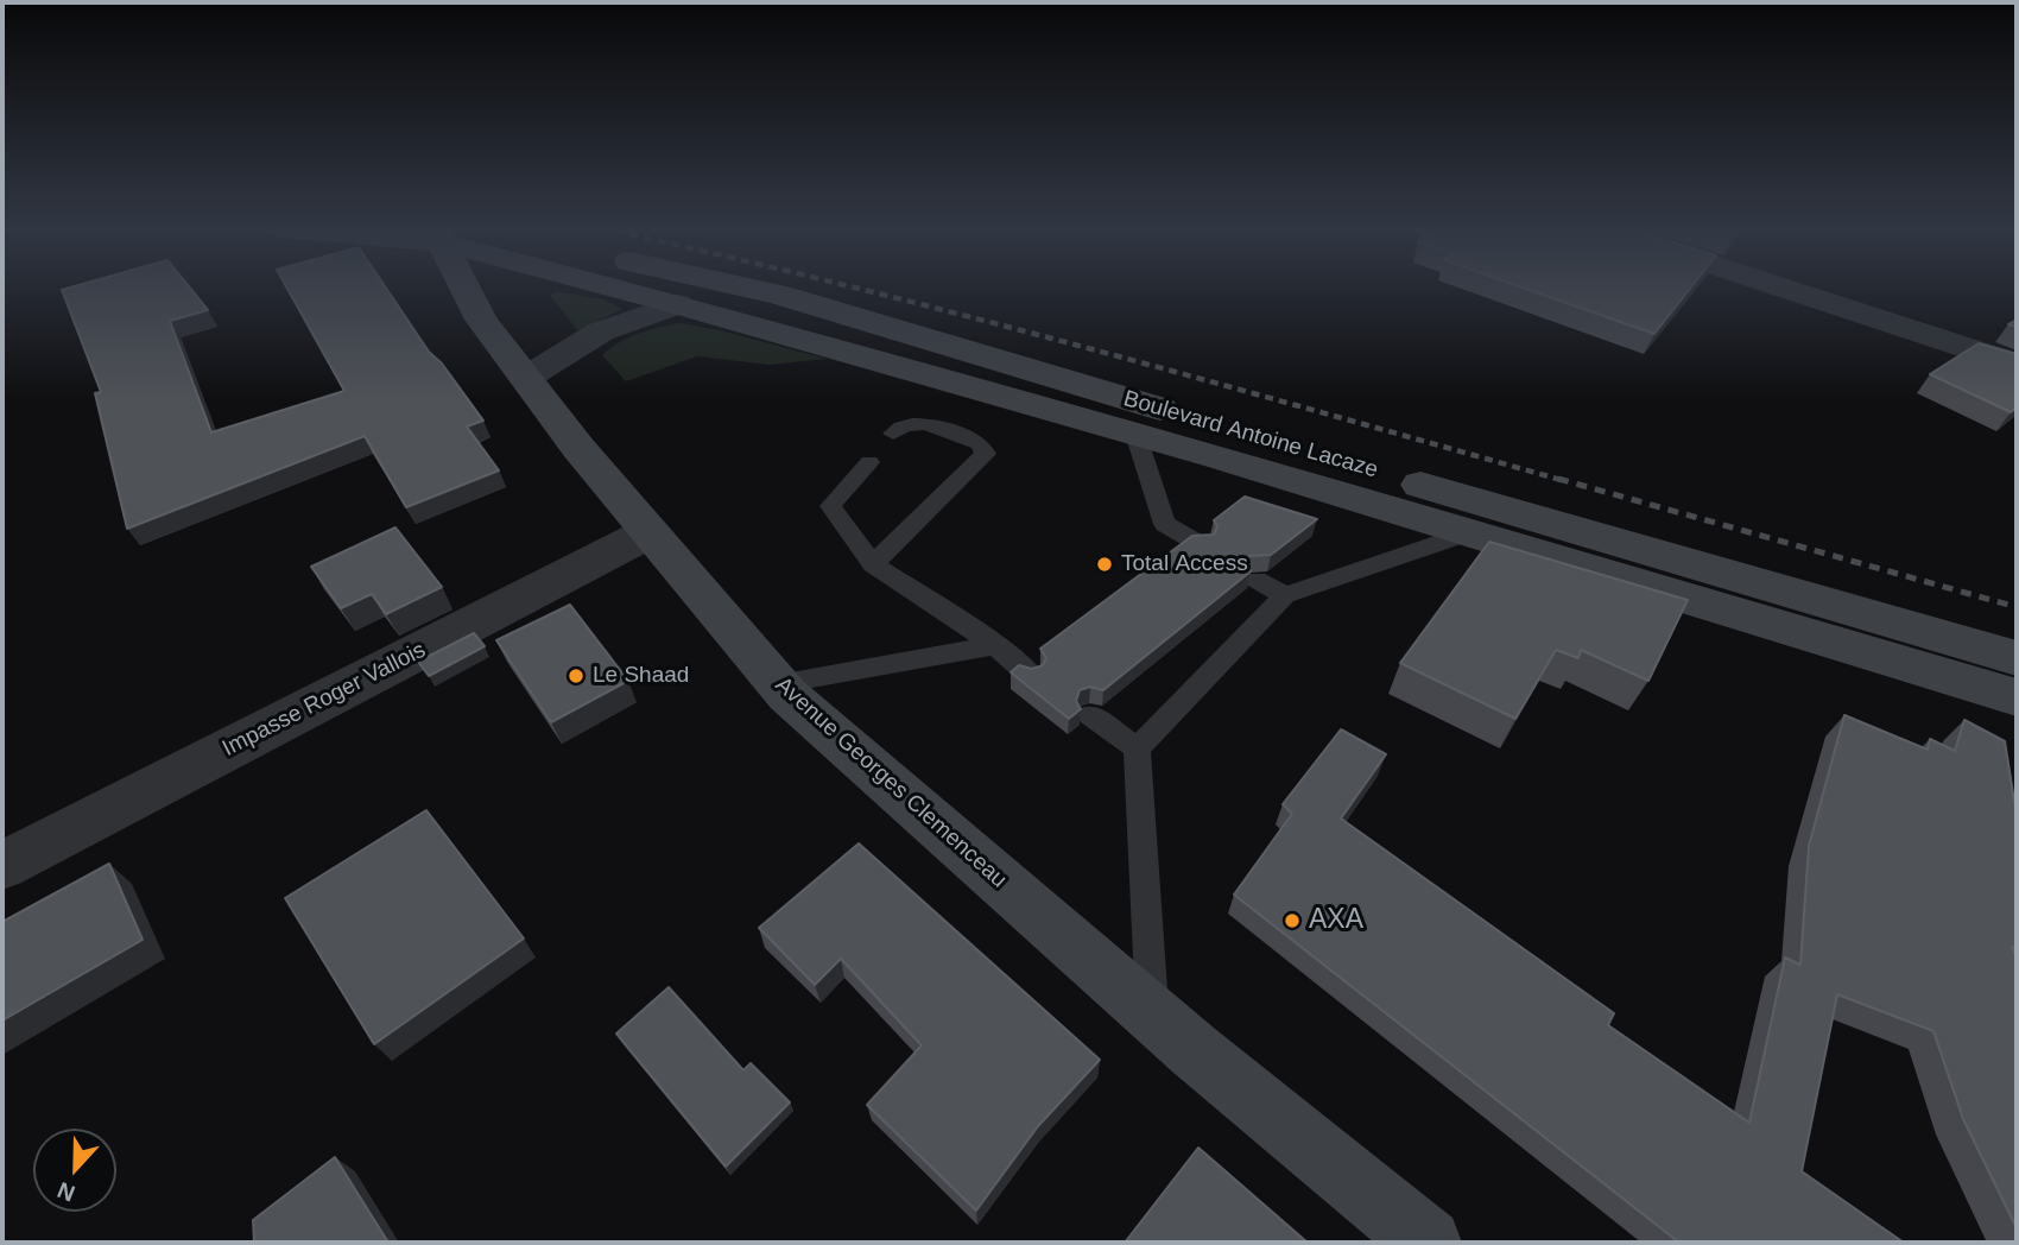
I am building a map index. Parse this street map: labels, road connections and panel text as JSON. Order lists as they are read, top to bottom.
{
  "streets": {
    "main road": ["Boulevard Antoine Lacaze", "Avenue Georges Clemenceau"],
    "street": ["Impasse Roger Vallois"]
  },
  "crossings": [
    ["Impasse Roger Vallois", "Avenue Georges Clemenceau"]
  ],
  "places": ["Total Access", "Le Shaad", "AXA"],
  "north": "bottom"
}
